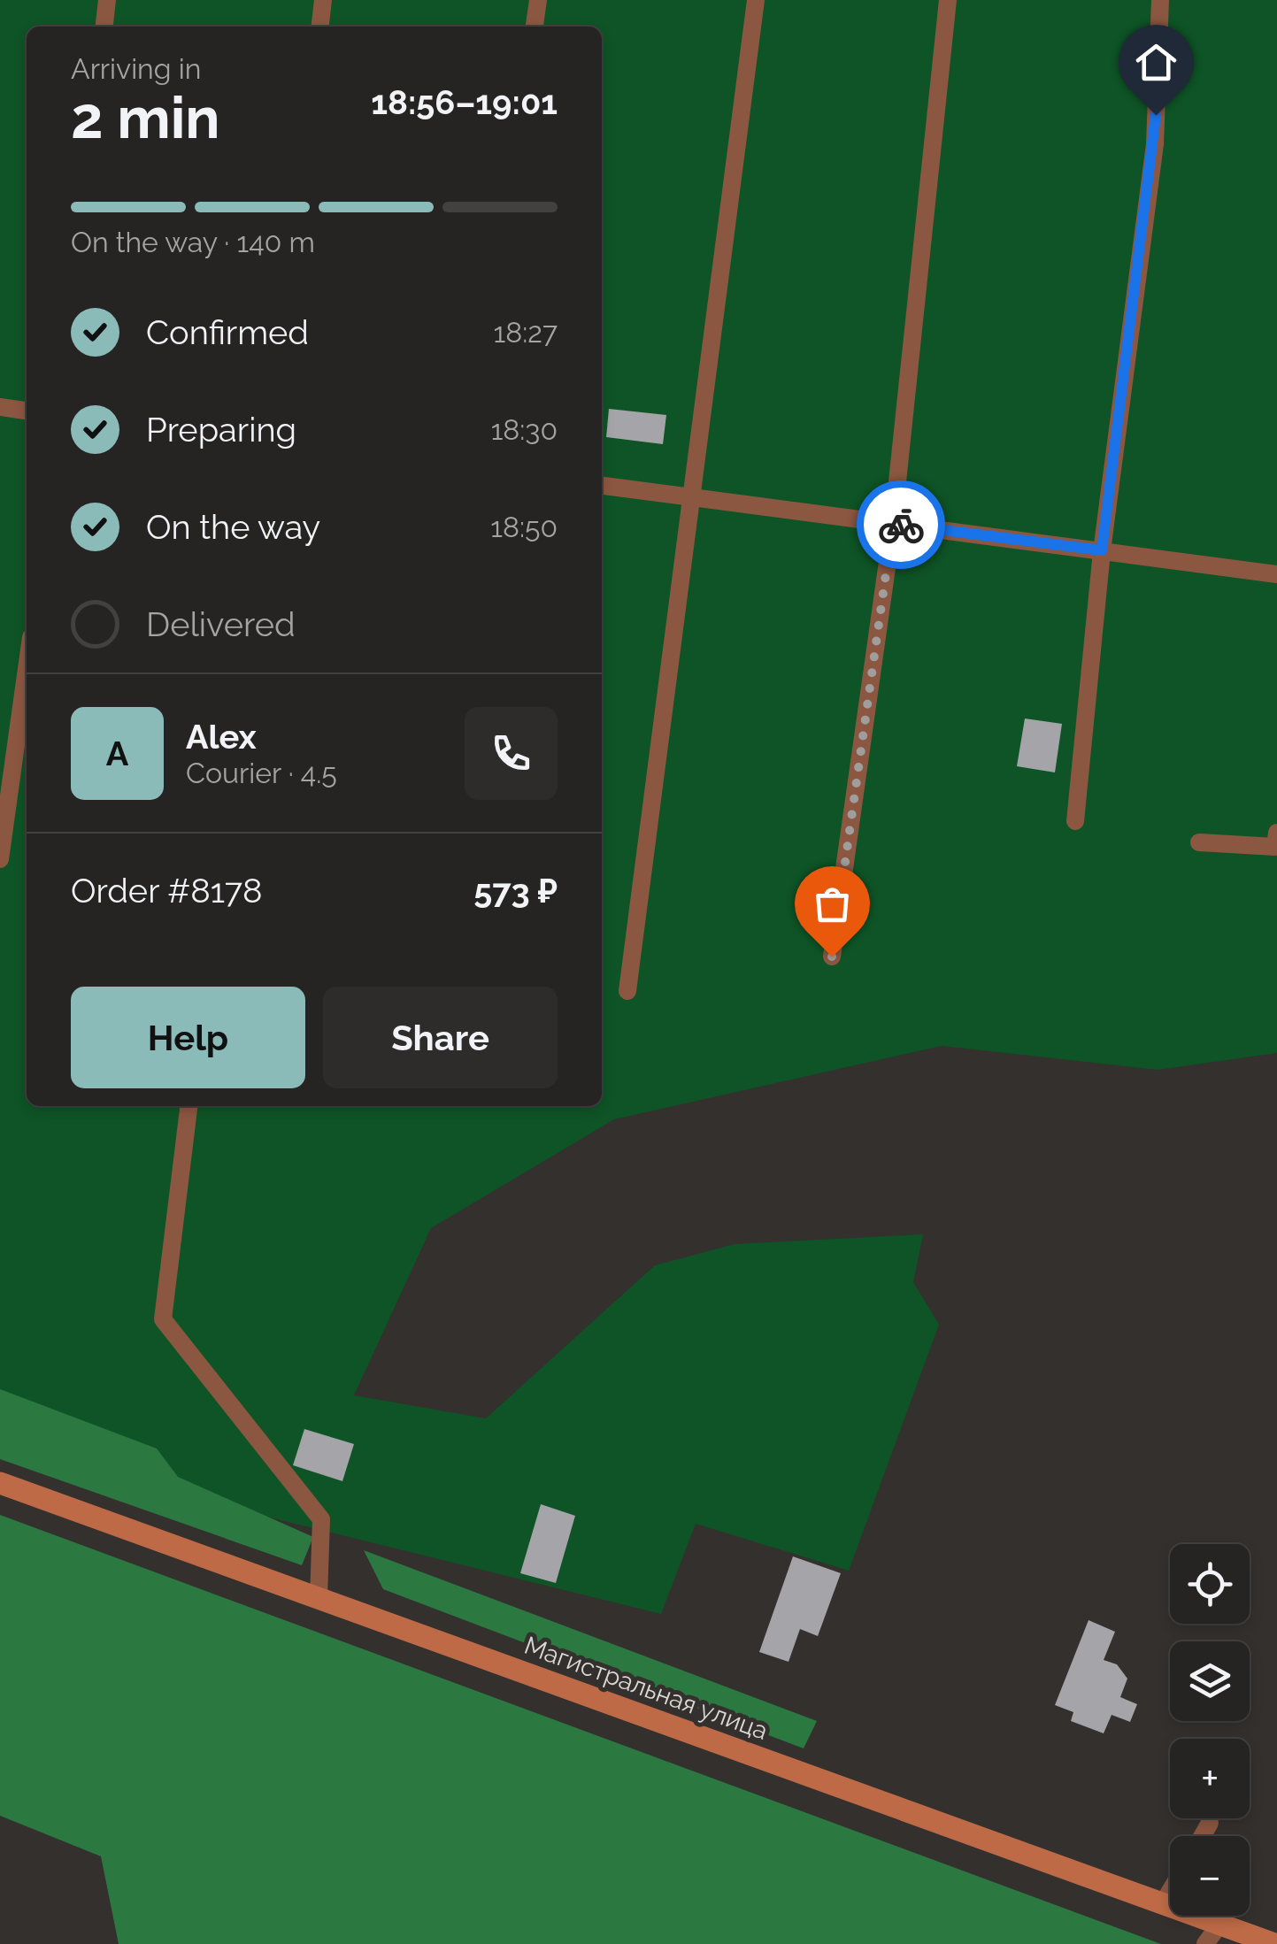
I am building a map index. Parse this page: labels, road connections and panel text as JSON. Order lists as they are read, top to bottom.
{
  "streets": {
    "street": ["Магистральная улица"]
  },
  "page": {
    "heading": ["2 min", "Arriving in", "18:56–19:01"],
    "panel": [
      "Alex",
      "Courier · 4.5",
      "Order #8178",
      "573 ₽"
    ],
    "bar": "On the way · 140 m",
    "list": [
      ["Confirmed", "18:27"],
      ["Preparing", "18:30"],
      ["On the way", "18:50"],
      "Delivered"
    ],
    "round": "A",
    "buttons": ["Help", "Share"],
    "map_buttons": ["+", "−"]
  }
}
